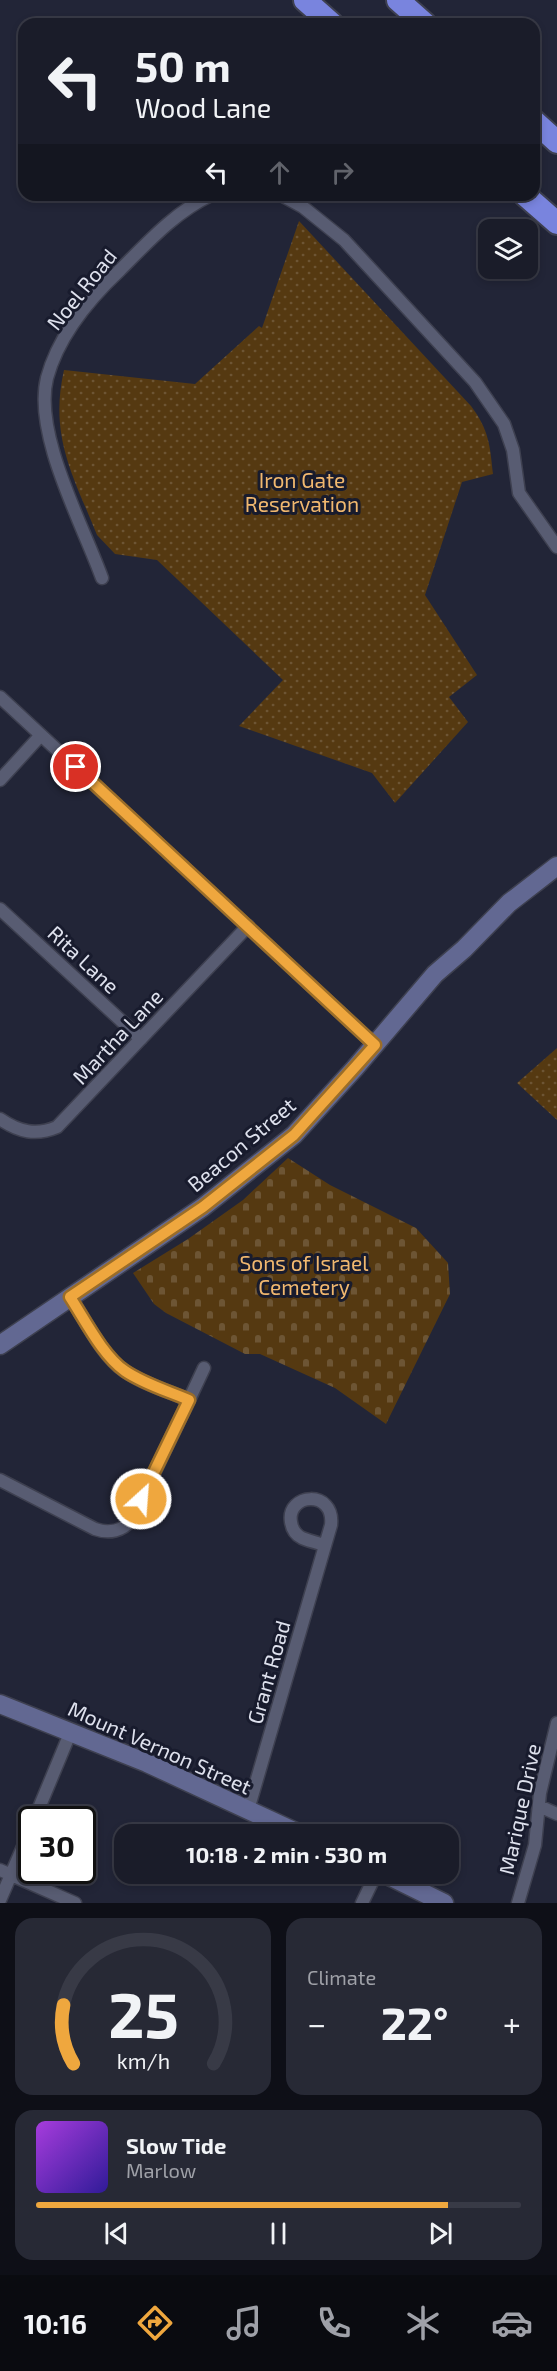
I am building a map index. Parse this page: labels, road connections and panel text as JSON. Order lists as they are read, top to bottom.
{
  "streets": {
    "main road": ["Beacon Street", "Mount Vernon Street"],
    "street": [
      "Noel Road",
      "Rita Lane",
      "Martha Lane",
      "Grant Road",
      "Marique Drive"
    ]
  },
  "crossings": [
    ["Rita Lane", "Martha Lane"],
    ["Grant Road", "Mount Vernon Street"]
  ],
  "parks": ["Iron Gate Reservation", "Sons of Israel Cemetery"],
  "page": {
    "turn": ["50 m", "Wood Lane"],
    "limit": "30",
    "trip": "10:18 · 2 min · 530 m",
    "tile": "Climate",
    "heat": ["−", "22°", "+"],
    "song": ["Slow Tide", "Marlow"],
    "tabs": "10:16",
    "gauge": ["25", "km/h"]
  }
}
